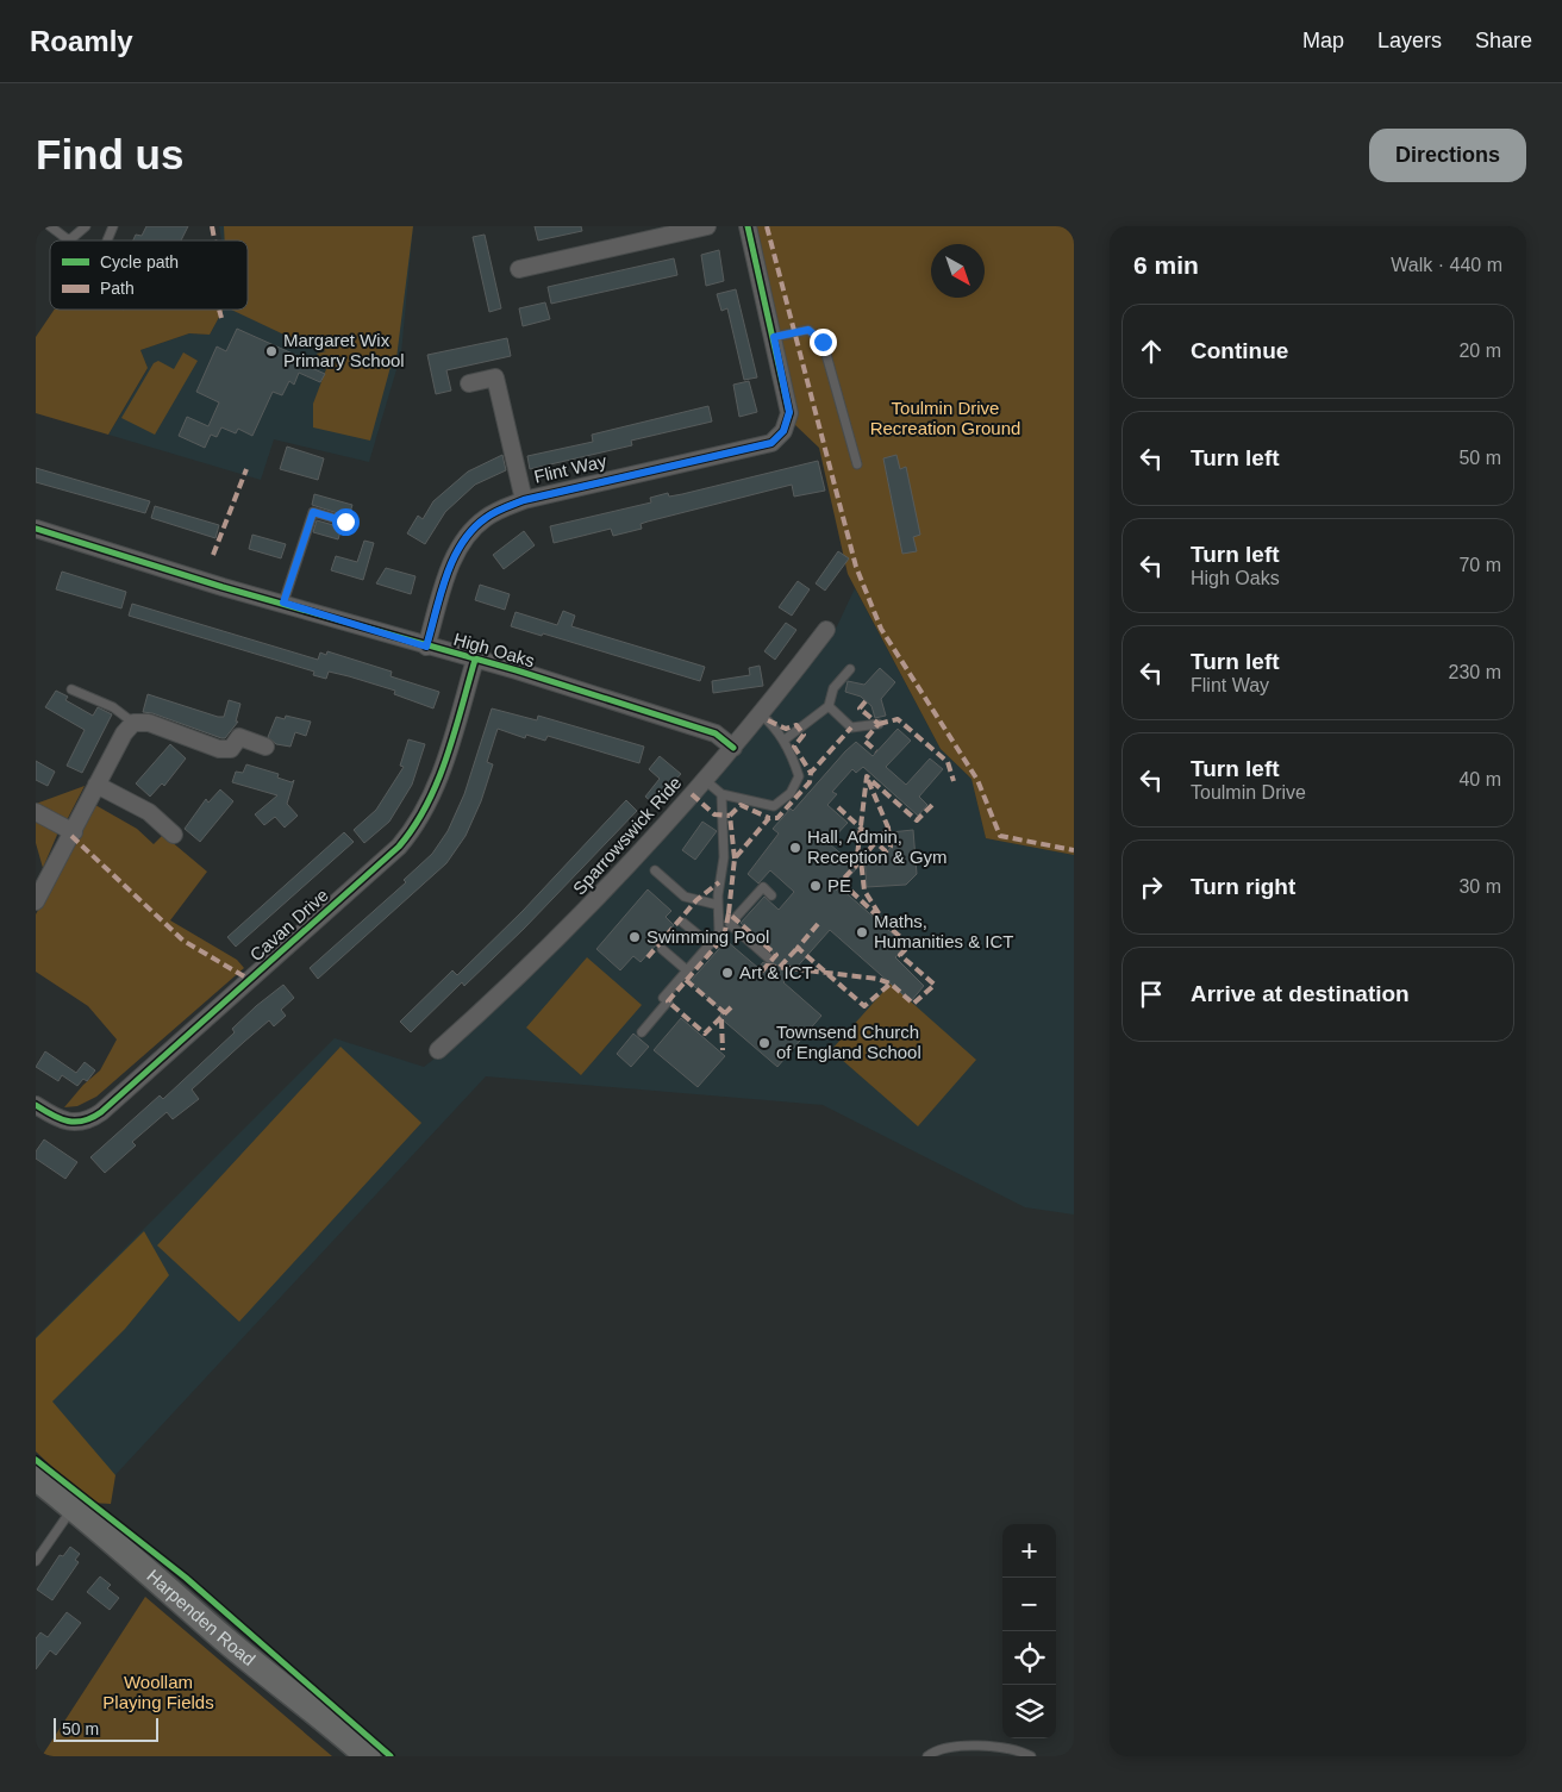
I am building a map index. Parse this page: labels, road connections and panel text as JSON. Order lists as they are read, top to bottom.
{
  "streets": {
    "main road": ["Harpenden Road"],
    "street": [
      "Flint Way",
      "High Oaks",
      "Sparrowswick Ride",
      "Cavan Drive"
    ]
  },
  "crossings": [
    ["Flint Way", "High Oaks"],
    ["High Oaks", "Sparrowswick Ride"],
    ["High Oaks", "Cavan Drive"]
  ],
  "parks": ["Toulmin Drive Recreation Ground", "Woollam Playing Fields"],
  "places": [
    "Margaret Wix Primary School",
    "Hall, Admin, Reception & Gym",
    "PE",
    "Maths, Humanities & ICT",
    "Swimming Pool",
    "Art & ICT",
    "Townsend Church of England School"
  ],
  "legend": ["Cycle path", "Path"],
  "scale_bar": "50 m",
  "north": "bottom right",
  "page": {
    "header": "Roamly",
    "nav": ["Map", "Layers", "Share"],
    "buttons": "Directions",
    "title": "Find us",
    "heading": ["6 min", "Walk · 440 m"],
    "list": [
      ["Continue", "20 m"],
      ["Turn left", "50 m"],
      ["Turn left", "High Oaks", "70 m"],
      ["Turn left", "Flint Way", "230 m"],
      ["Turn left", "Toulmin Drive", "40 m"],
      ["Turn right", "30 m"],
      "Arrive at destination"
    ],
    "map_buttons": ["+", "−"],
    "scale": "50 m"
  }
}
